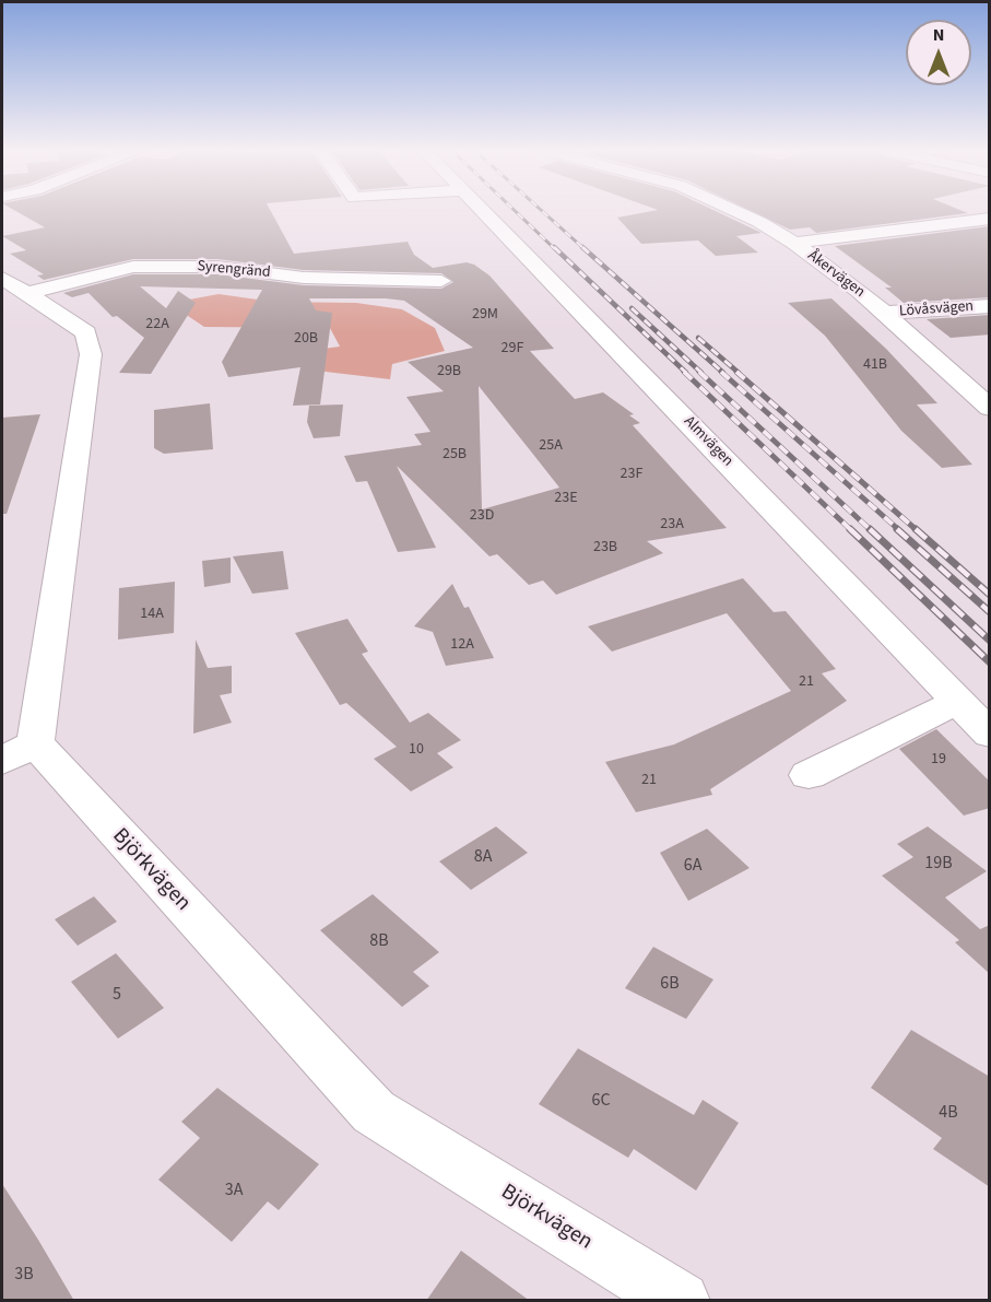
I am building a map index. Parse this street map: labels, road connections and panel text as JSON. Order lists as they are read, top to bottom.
{
  "streets": {
    "street": [
      "Syrengränd",
      "Åkervägen",
      "Lövåsvägen",
      "Almvägen",
      "Björkvägen"
    ]
  },
  "crossings": [
    ["Syrengränd", "Björkvägen"],
    ["Åkervägen", "Lövåsvägen"]
  ],
  "house_numbers": [
    "29M",
    "22A",
    "20B",
    "29F",
    "41B",
    "29B",
    "25A",
    "25B",
    "23F",
    "23E",
    "23D",
    "23A",
    "23B",
    "14A",
    "12A",
    "21",
    "10",
    "19",
    "21",
    "8A",
    "19B",
    "6A",
    "8B",
    "6B",
    "5",
    "6C",
    "4B",
    "3A",
    "3B"
  ],
  "north": "top"
}
